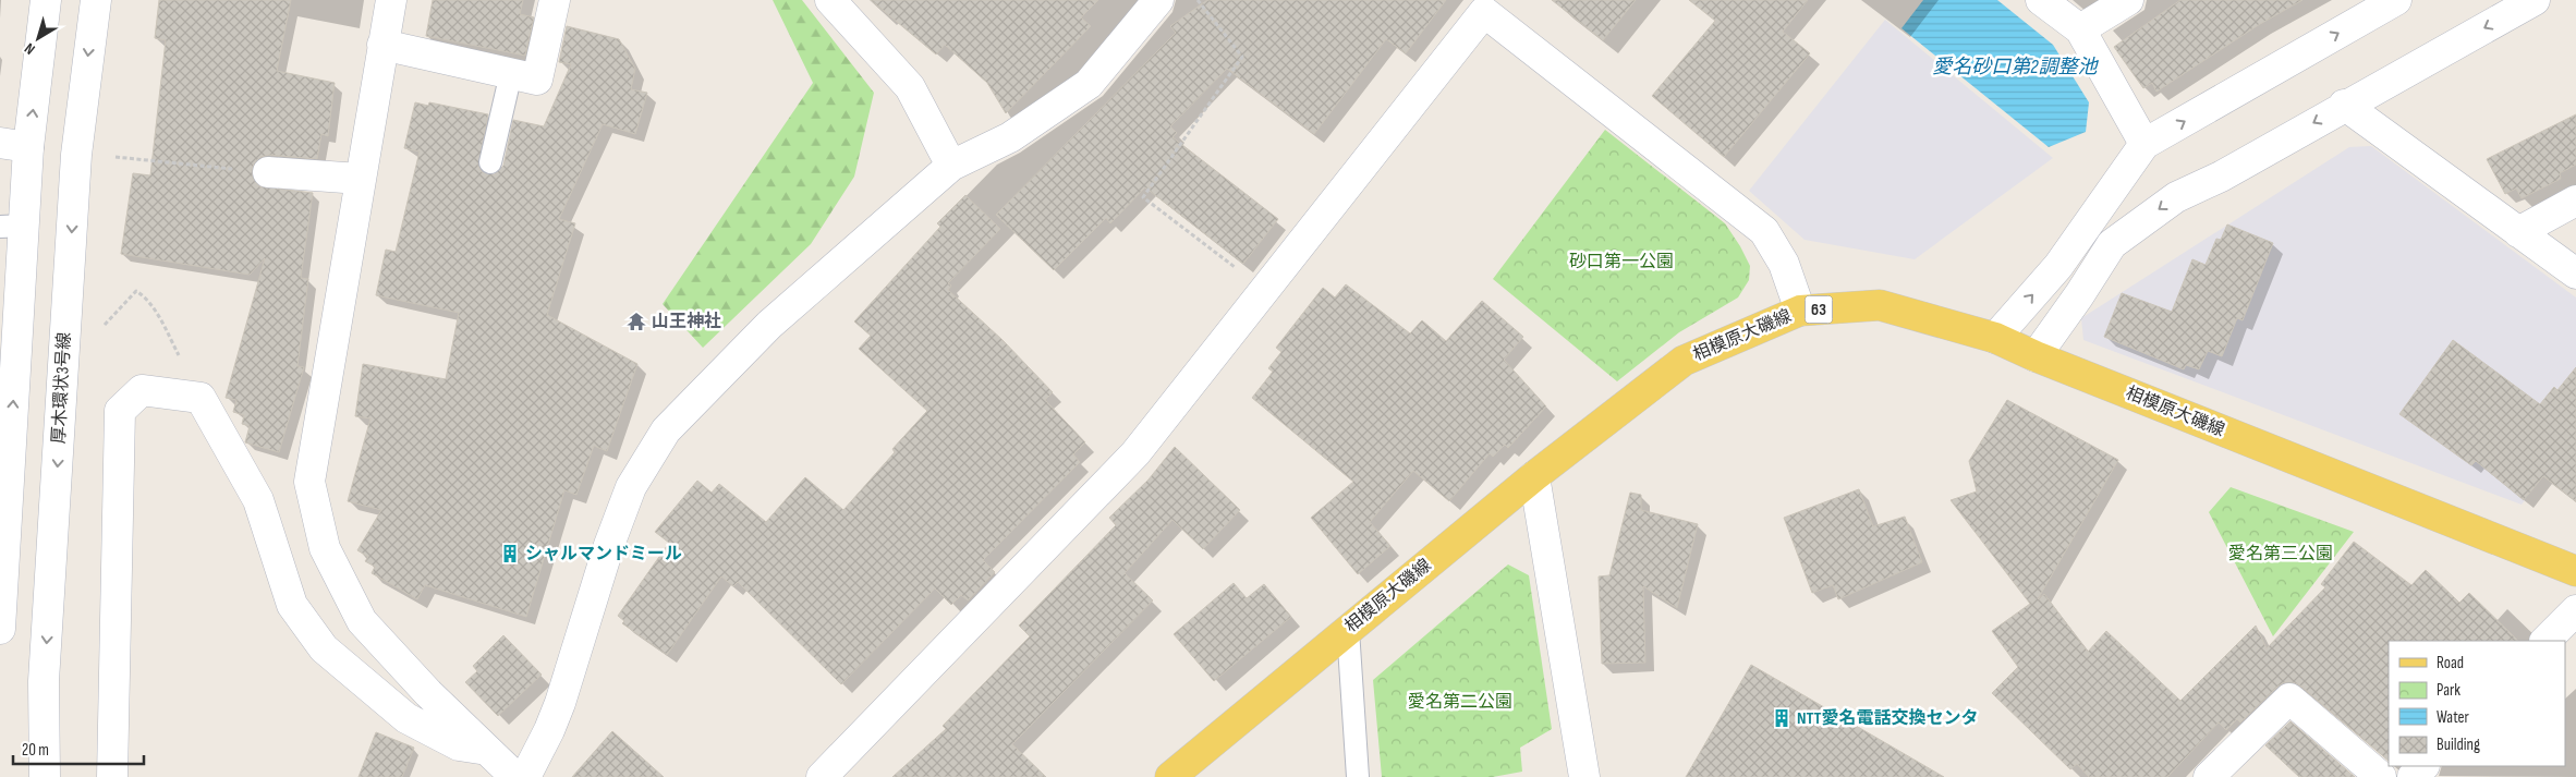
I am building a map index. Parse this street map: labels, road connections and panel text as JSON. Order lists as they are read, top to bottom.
{
  "streets": {
    "main road": ["63", "相模原大磯線"],
    "street": ["厚木環状3号線"]
  },
  "water": ["愛名砂口第2調整池"],
  "parks": ["砂口第一公園", "愛名第三公園", "愛名第二公園"],
  "places": {
    "temple": ["山王神社"],
    "building": ["シャルマンドミール", "NTT愛名電話交換センタ"]
  },
  "legend": [
    "Road",
    "Park",
    "Water",
    "Building"
  ],
  "scale_bar": "20 m",
  "north": "bottom left"
}
